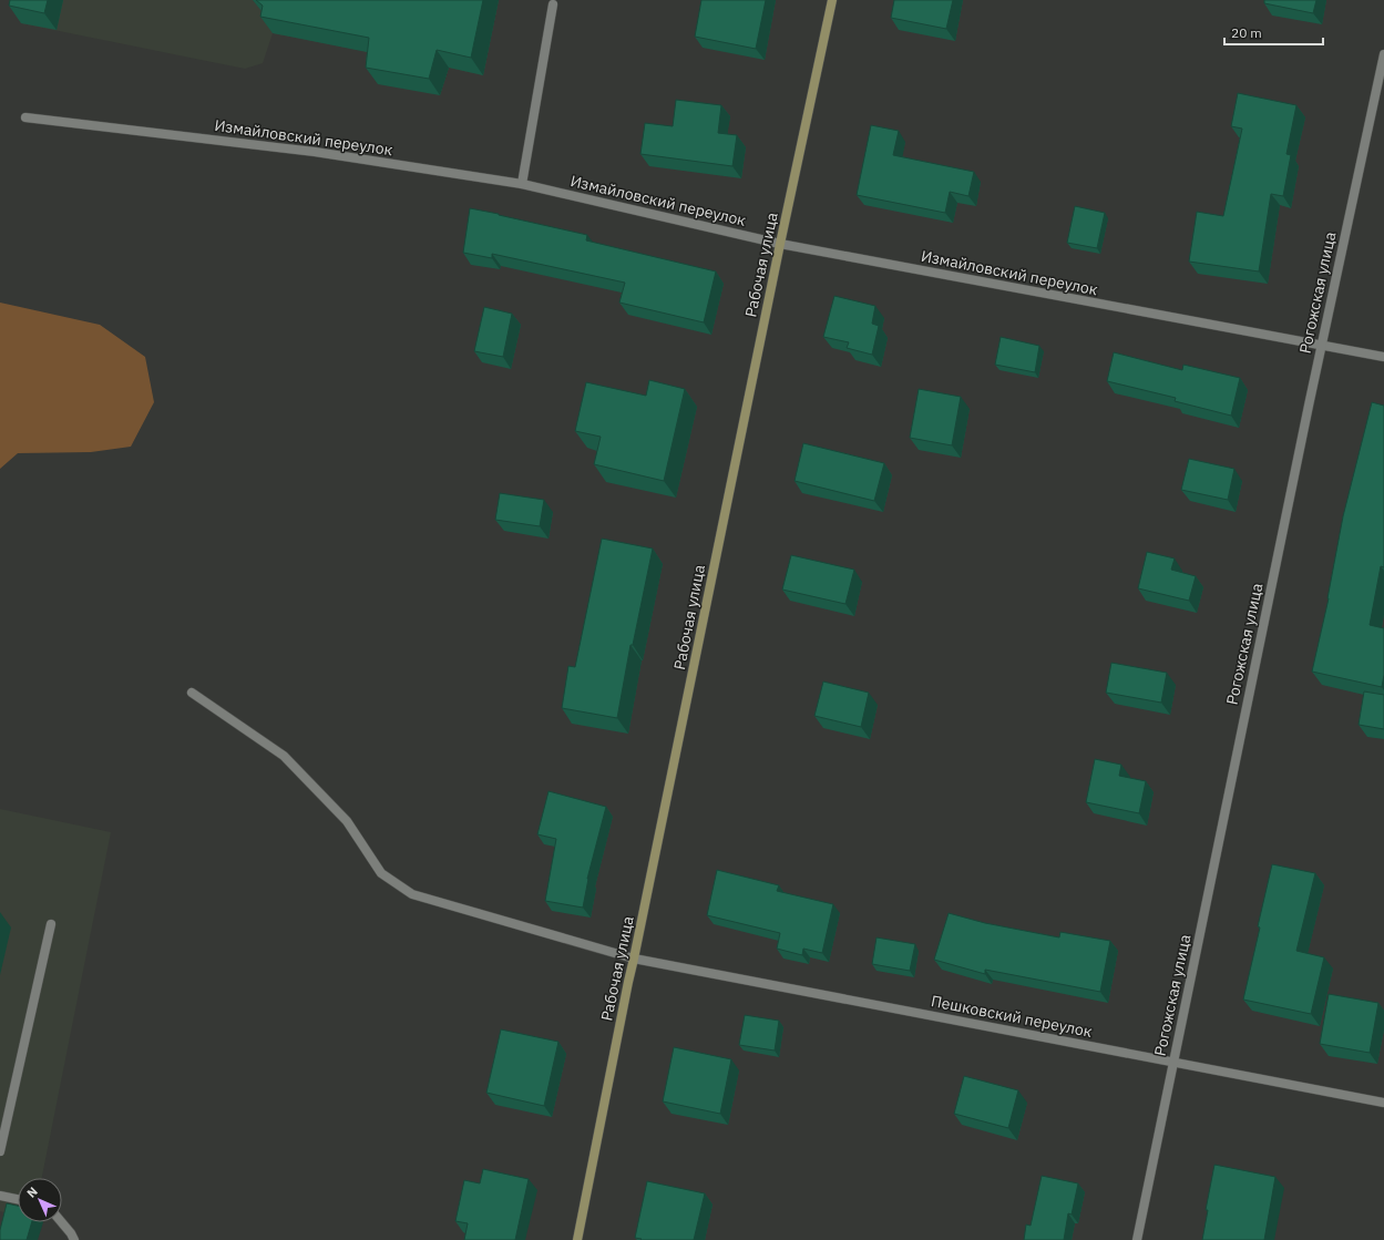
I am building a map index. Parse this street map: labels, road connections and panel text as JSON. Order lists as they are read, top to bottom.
{
  "streets": {
    "main road": ["Рабочая улица"],
    "street": ["Измайловский переулок", "Рогожская улица", "Пешковский переулок"]
  },
  "crossings": [
    ["Измайловский переулок", "Рабочая улица"],
    ["Измайловский переулок", "Рогожская улица"],
    ["Рабочая улица", "Пешковский переулок"],
    ["Рогожская улица", "Пешковский переулок"]
  ],
  "scale_bar": "20 m",
  "north": "top left"
}
